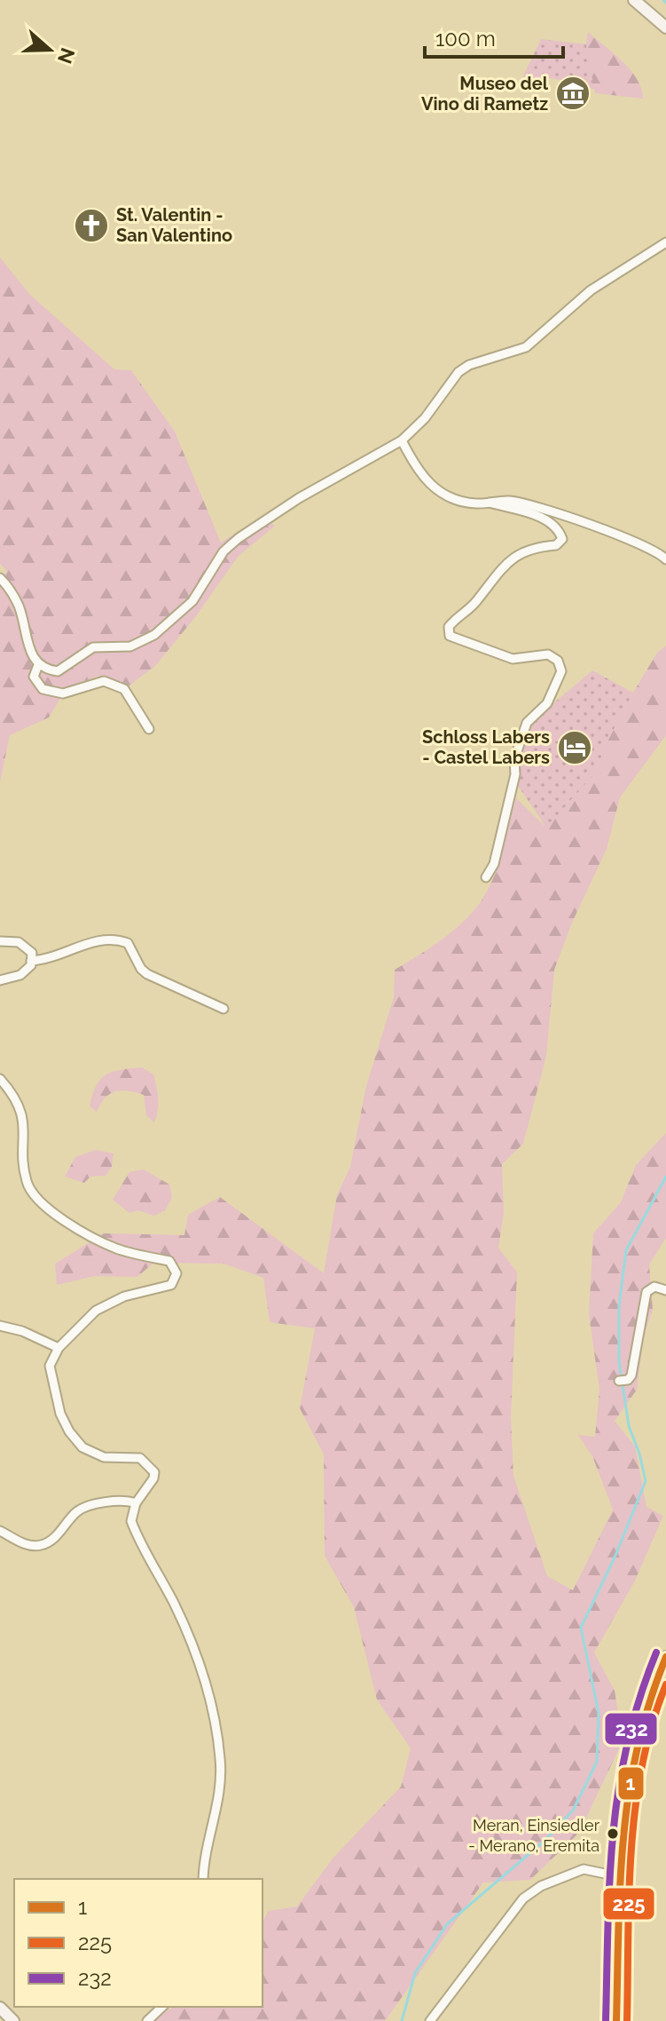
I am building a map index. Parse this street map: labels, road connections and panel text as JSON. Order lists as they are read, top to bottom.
{
  "places": {
    "museum": ["Museo del Vino di Rametz"],
    "church": ["St. Valentin - San Valentino"],
    "hotel": ["Schloss Labers - Castel Labers"],
    "other": ["Meran, Einsiedler - Merano, Eremita"]
  },
  "lines": ["transit line 232", "transit line 1", "transit line 225"],
  "legend": ["1", "225", "232"],
  "scale_bar": "100 m",
  "north": "right"
}
